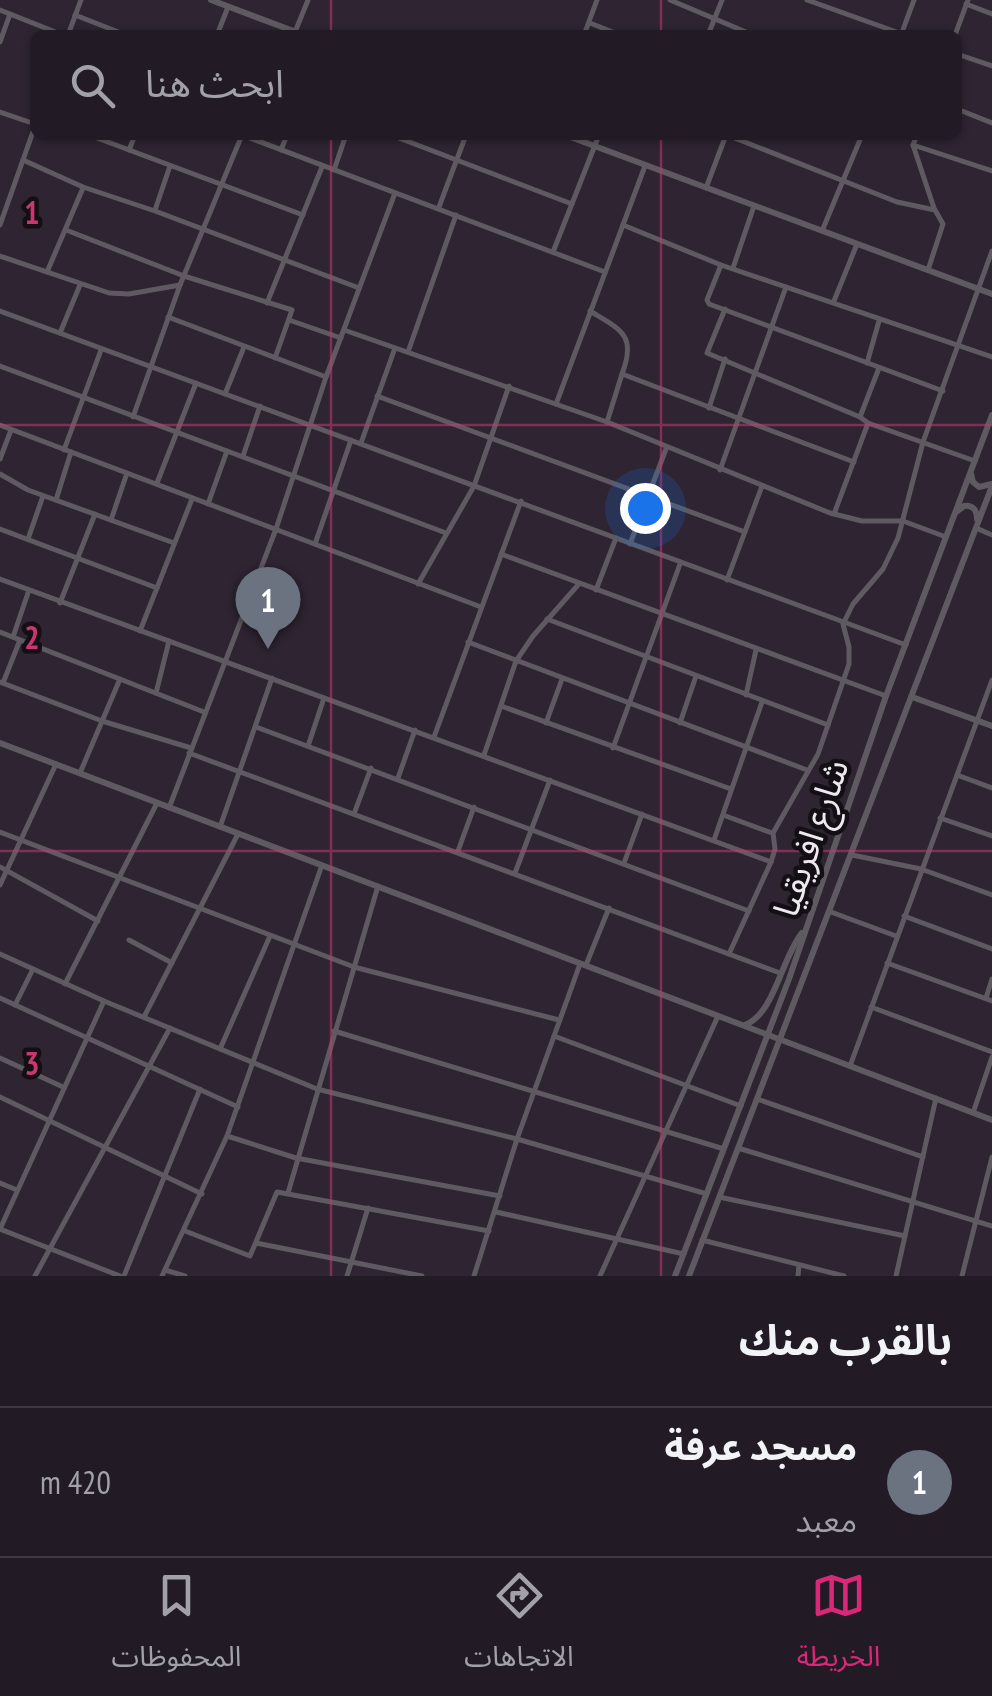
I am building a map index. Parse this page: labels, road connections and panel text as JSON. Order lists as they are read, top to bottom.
{
  "streets": {
    "street": ["شارع افريقيا"]
  },
  "page": {
    "search": "ابحث هنا",
    "pins": "1",
    "heading": "بالقرب منك",
    "list": [
      {
        "mark": "1",
        "name": "مسجد عرفة",
        "note": "معبد",
        "value": "420 m"
      }
    ],
    "nav": ["الخريطة", "الاتجاهات", "المحفوظات"]
  },
  "grid": {
    "rows": ["1", "2", "3"]
  }
}
